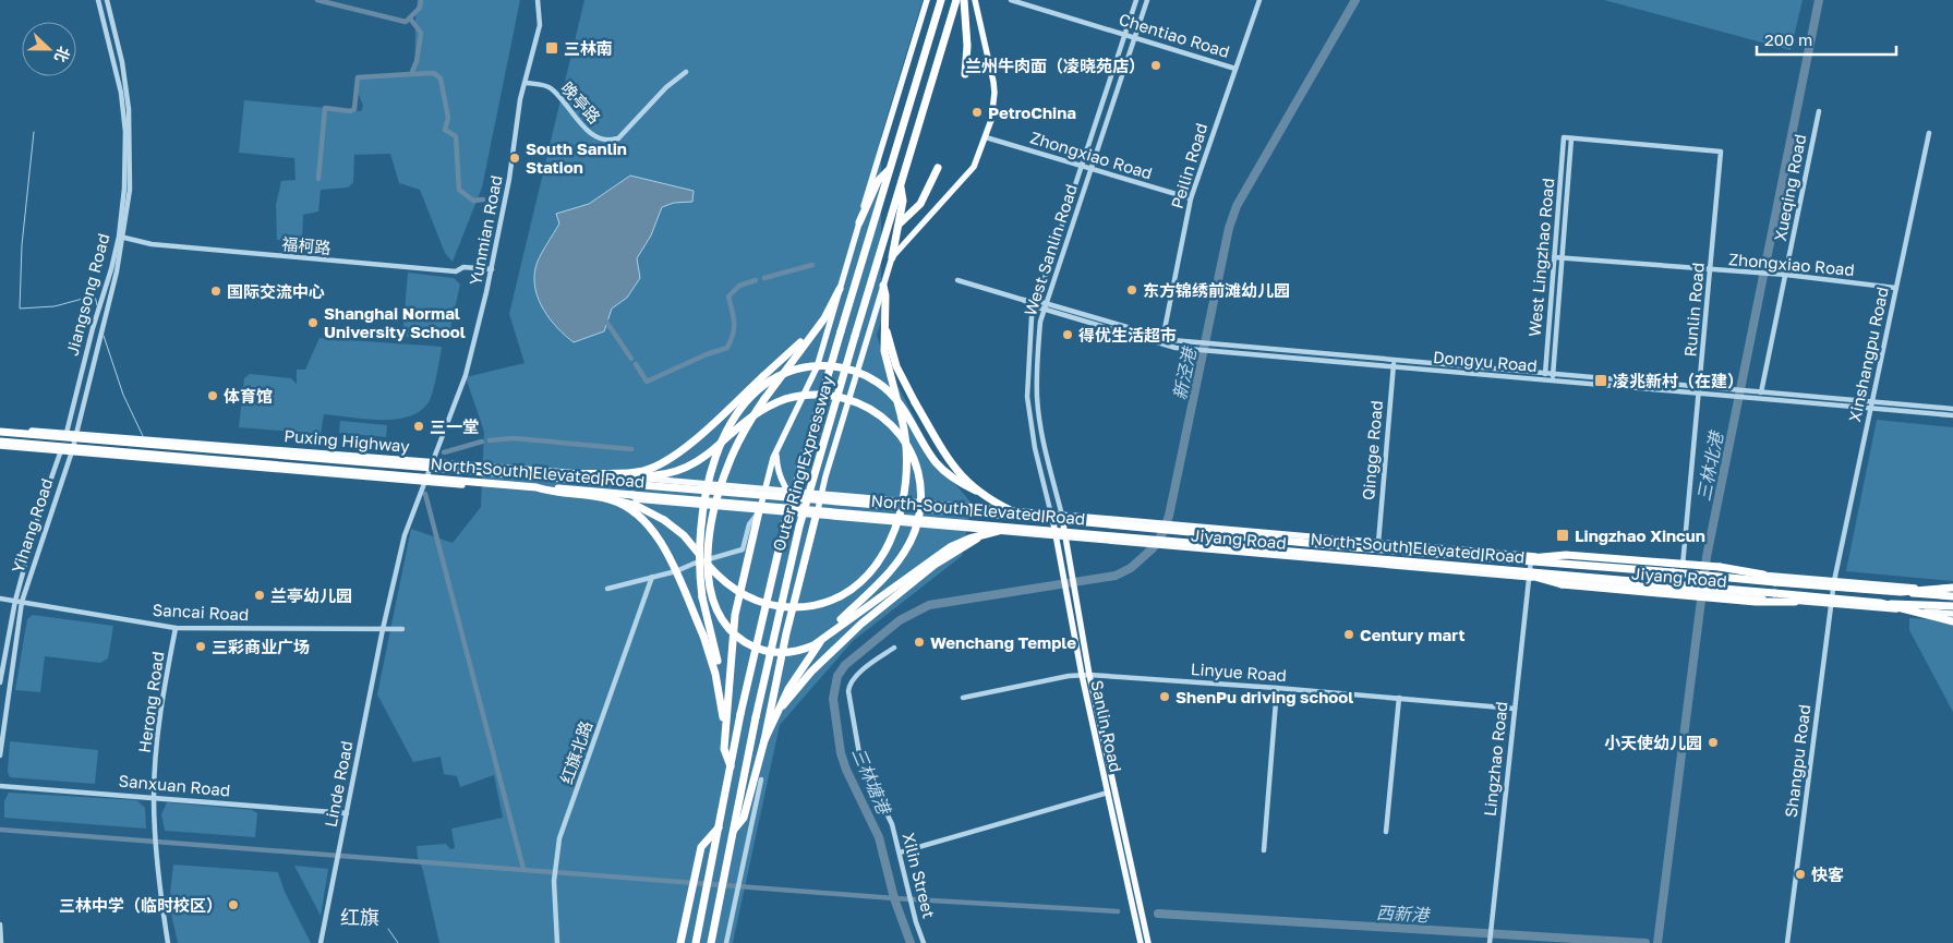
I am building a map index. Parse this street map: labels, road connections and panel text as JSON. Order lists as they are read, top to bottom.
{
  "streets": {
    "highway": ["Outer Ring Expressway", "North-South Elevated Road"],
    "main road": ["Puxing Highway", "Jiyang Road", "Sanlin Road"],
    "street": [
      "Chentiao Road",
      "晚亭路",
      "Zhongxiao Road",
      "Peilin Road",
      "Xueqing Road",
      "Yunmian Road",
      "福柯路",
      "West Sanlin Road",
      "West Lingzhao Road",
      "Jiangsong Road",
      "Runlin Road",
      "Xinshangpu Road",
      "Dongyu Road",
      "Qingge Road",
      "Yihang Road",
      "Sancai Road",
      "Linyue Road",
      "Herong Road",
      "红旗北路",
      "Lingzhao Road",
      "Shangpu Road",
      "Linde Road",
      "Sanxuan Road",
      "Xilin Street"
    ]
  },
  "crossings": [
    ["Chentiao Road", "Peilin Road"],
    ["Chentiao Road", "West Sanlin Road"],
    ["晚亭路", "Yunmian Road"],
    ["Zhongxiao Road", "Peilin Road"],
    ["Zhongxiao Road", "Xueqing Road"],
    ["Zhongxiao Road", "West Sanlin Road"],
    ["Zhongxiao Road", "West Lingzhao Road"],
    ["Zhongxiao Road", "Runlin Road"],
    ["Zhongxiao Road", "Xinshangpu Road"],
    ["Peilin Road", "Dongyu Road"],
    ["Xueqing Road", "Dongyu Road"],
    ["Yunmian Road", "福柯路"],
    ["Yunmian Road", "Puxing Highway"],
    ["Yunmian Road", "Linde Road"],
    ["福柯路", "Jiangsong Road"],
    ["West Sanlin Road", "Dongyu Road"],
    ["West Sanlin Road", "Jiyang Road"],
    ["West Sanlin Road", "Sanlin Road"],
    ["West Lingzhao Road", "Runlin Road"],
    ["West Lingzhao Road", "Dongyu Road"],
    ["Jiangsong Road", "Puxing Highway"],
    ["Jiangsong Road", "Yihang Road"],
    ["Runlin Road", "Dongyu Road"],
    ["Runlin Road", "Jiyang Road"],
    ["Xinshangpu Road", "Dongyu Road"],
    ["Xinshangpu Road", "Shangpu Road"],
    ["Dongyu Road", "Qingge Road"],
    ["Puxing Highway", "North-South Elevated Road"],
    ["Puxing Highway", "Yihang Road"],
    ["Puxing Highway", "Jiyang Road"],
    ["Qingge Road", "Jiyang Road"],
    ["Yihang Road", "Sancai Road"],
    ["Jiyang Road", "Sanlin Road"],
    ["Jiyang Road", "Lingzhao Road"],
    ["Jiyang Road", "Shangpu Road"],
    ["Sancai Road", "Herong Road"],
    ["Sancai Road", "Linde Road"],
    ["Linyue Road", "Sanlin Road"],
    ["Linyue Road", "Lingzhao Road"],
    ["Herong Road", "Sanxuan Road"],
    ["Linde Road", "Sanxuan Road"]
  ],
  "districts": ["红旗"],
  "water": [
    "新泾港",
    "三林北港",
    "三林塘港",
    "西新港"
  ],
  "places": {
    "transit": ["三林南", "凌兆新村（在建）", "Lingzhao Xincun"],
    "other": [
      "兰州牛肉面（凌晓苑店）",
      "PetroChina",
      "South Sanlin Station",
      "东方锦绣前滩幼儿园",
      "国际交流中心",
      "Shanghai Normal University School",
      "得优生活超市",
      "体育馆",
      "三一堂",
      "兰亭幼儿园",
      "Century mart",
      "Wenchang Temple",
      "三彩商业广场",
      "ShenPu driving school",
      "小天使幼儿园",
      "快客",
      "三林中学（临时校区）"
    ]
  },
  "scale_bar": "200 m",
  "north": "right"
}
